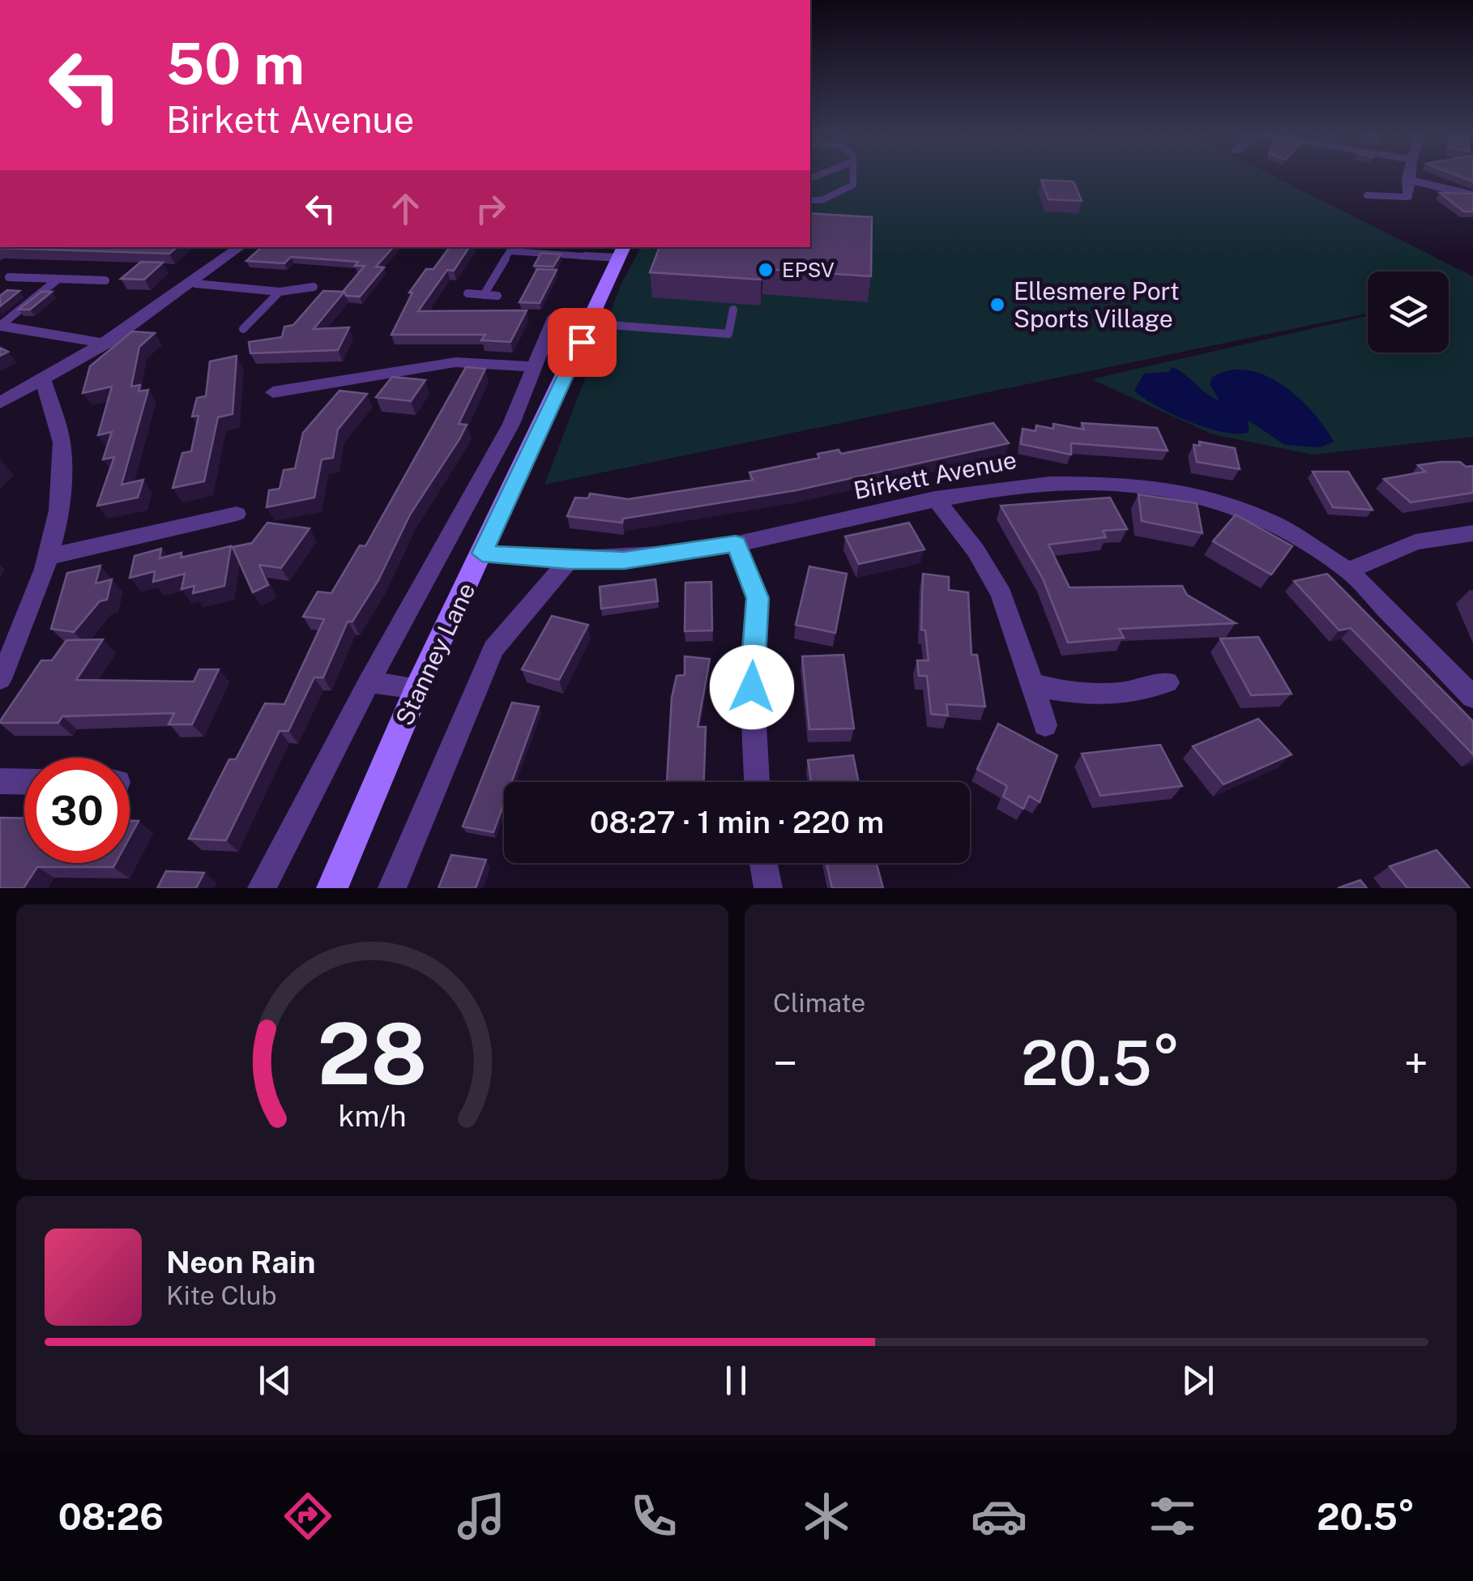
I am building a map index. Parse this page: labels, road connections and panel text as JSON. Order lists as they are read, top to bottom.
{
  "streets": {
    "main road": ["Stanney Lane"],
    "street": ["Birkett Avenue"]
  },
  "crossings": [
    ["Birkett Avenue", "Stanney Lane"]
  ],
  "places": ["EPSV", "Ellesmere Port Sports Village"],
  "page": {
    "turn": ["50 m", "Birkett Avenue"],
    "limit": "30",
    "trip": "08:27 · 1 min · 220 m",
    "tile": "Climate",
    "heat": ["−", "20.5°", "+"],
    "song": ["Neon Rain", "Kite Club"],
    "tabs": ["08:26", "20.5°"],
    "gauge": ["28", "km/h"]
  }
}
